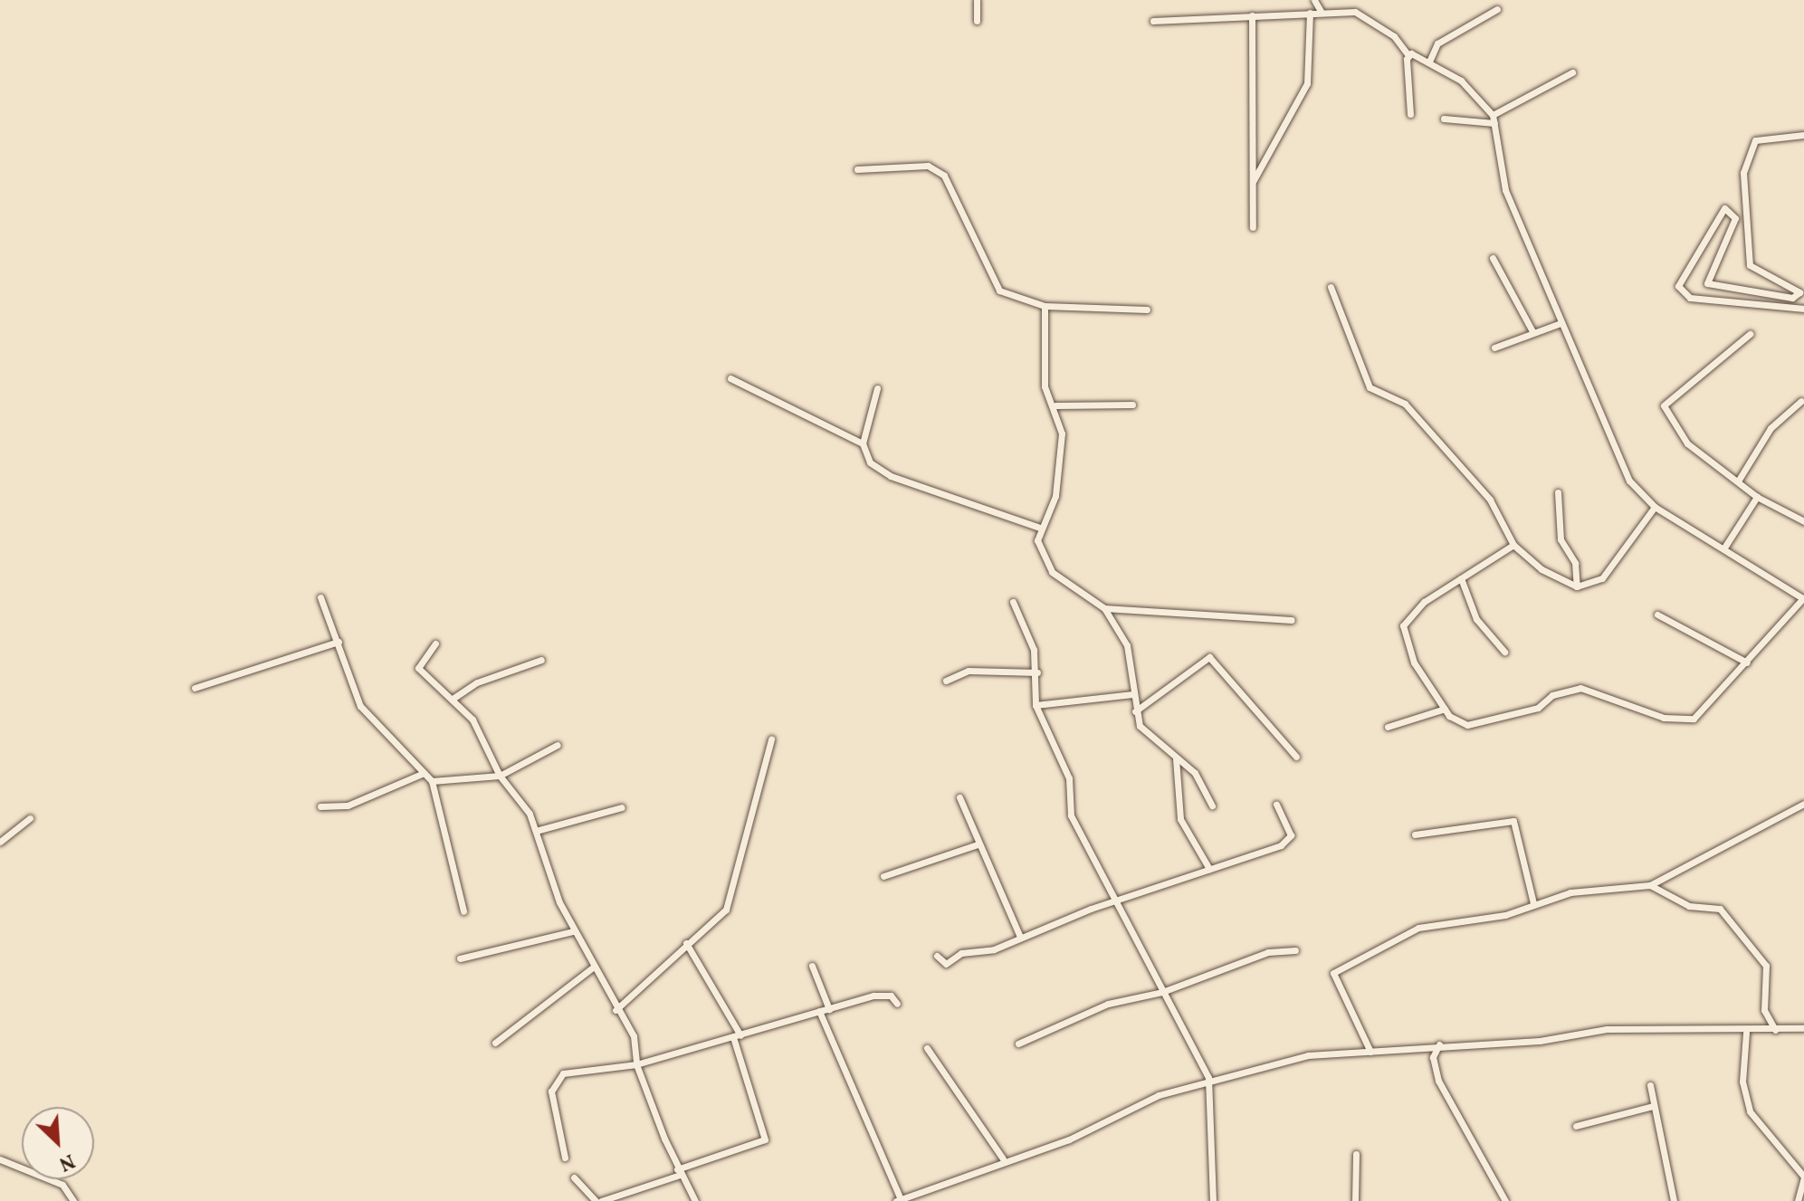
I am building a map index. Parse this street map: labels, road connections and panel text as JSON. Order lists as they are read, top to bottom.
{
  "north": "bottom right"
}
